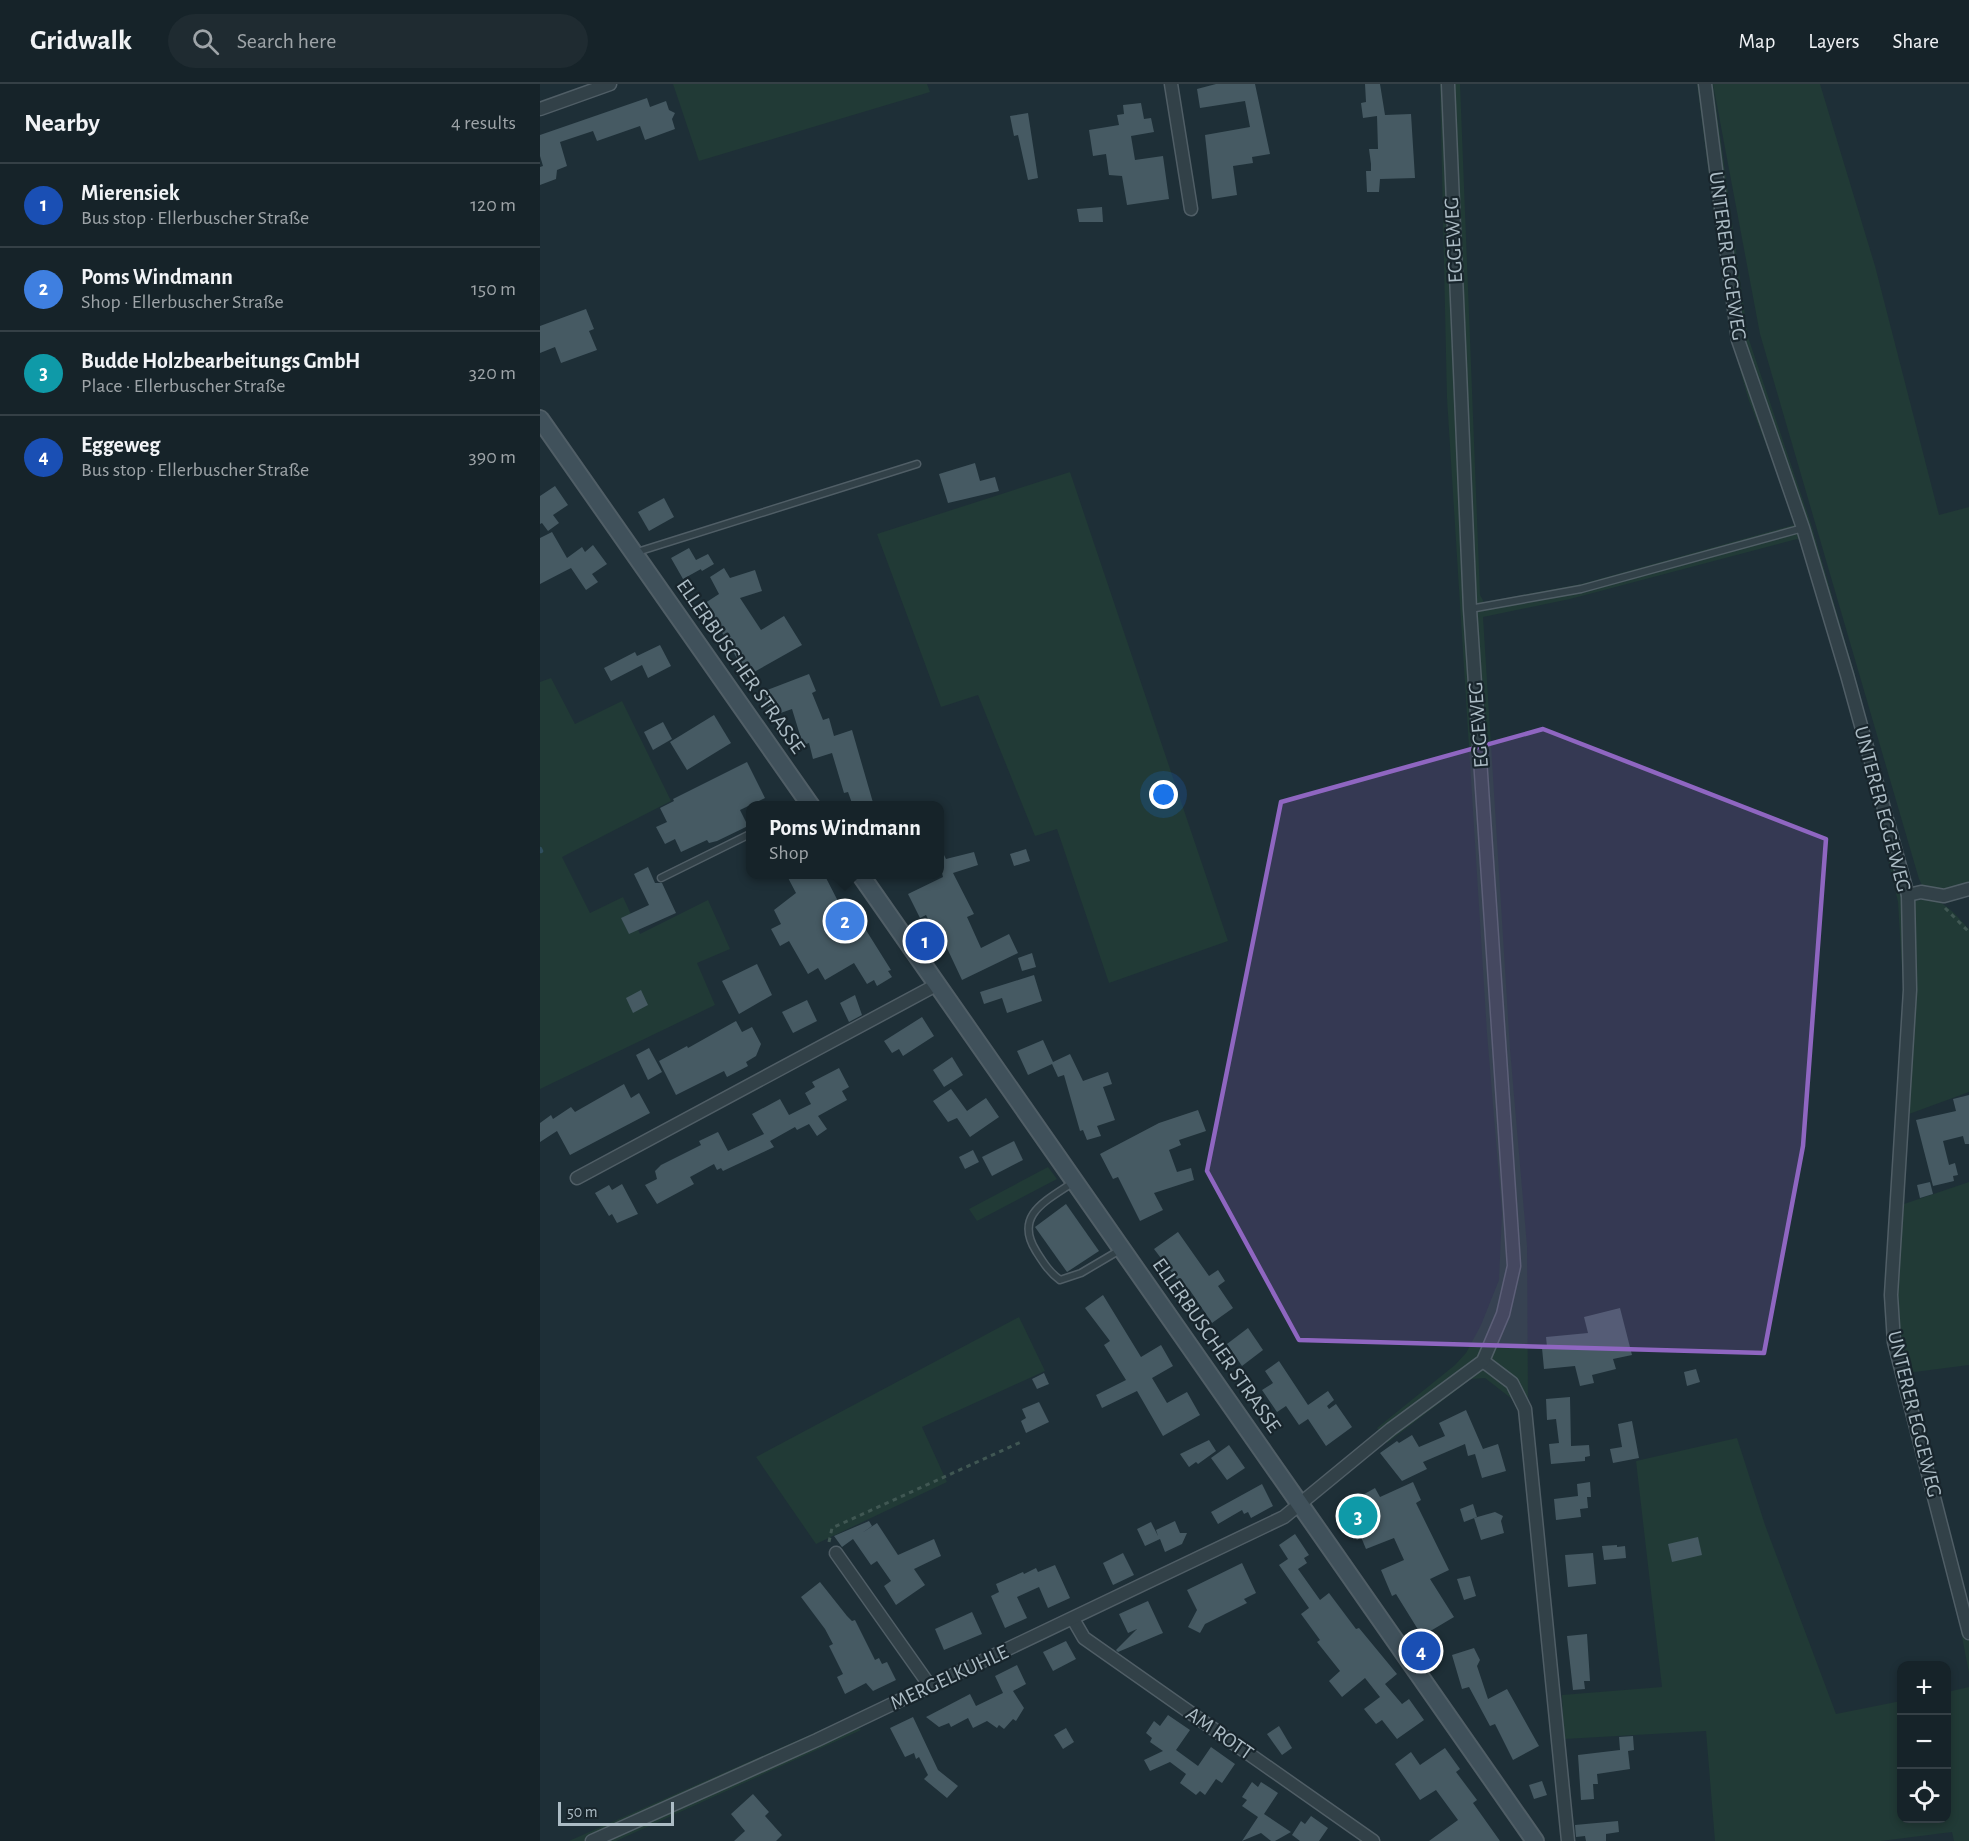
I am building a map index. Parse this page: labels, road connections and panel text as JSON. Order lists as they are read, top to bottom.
{
  "streets": {
    "main road": ["ELLERBUSCHER STRASSE"],
    "street": [
      "EGGEWEG",
      "UNTERER EGGEWEG",
      "MERGELKUHLE",
      "AM ROTT"
    ]
  },
  "crossings": [
    ["EGGEWEG", "ELLERBUSCHER STRASSE"],
    ["EGGEWEG", "MERGELKUHLE"],
    ["ELLERBUSCHER STRASSE", "MERGELKUHLE"],
    ["MERGELKUHLE", "AM ROTT"]
  ],
  "scale_bar": "50 m",
  "page": {
    "header": "Gridwalk",
    "search": "Search here",
    "nav": ["Map", "Layers", "Share"],
    "heading": ["Nearby", "4 results"],
    "list": [
      {
        "mark": "1",
        "name": "Mierensiek",
        "note": "Bus stop · Ellerbuscher Straße",
        "value": "120 m"
      },
      {
        "mark": "2",
        "name": "Poms Windmann",
        "note": "Shop · Ellerbuscher Straße",
        "value": "150 m"
      },
      {
        "mark": "3",
        "name": "Budde Holzbearbeitungs GmbH",
        "note": "Place · Ellerbuscher Straße",
        "value": "320 m"
      },
      {
        "mark": "4",
        "name": "Eggeweg",
        "note": "Bus stop · Ellerbuscher Straße",
        "value": "390 m"
      }
    ],
    "popup": ["Poms Windmann", "Shop"],
    "pins": [
      "2",
      "1",
      "3",
      "4"
    ],
    "map_buttons": ["+", "−"],
    "scale": "50 m"
  }
}
